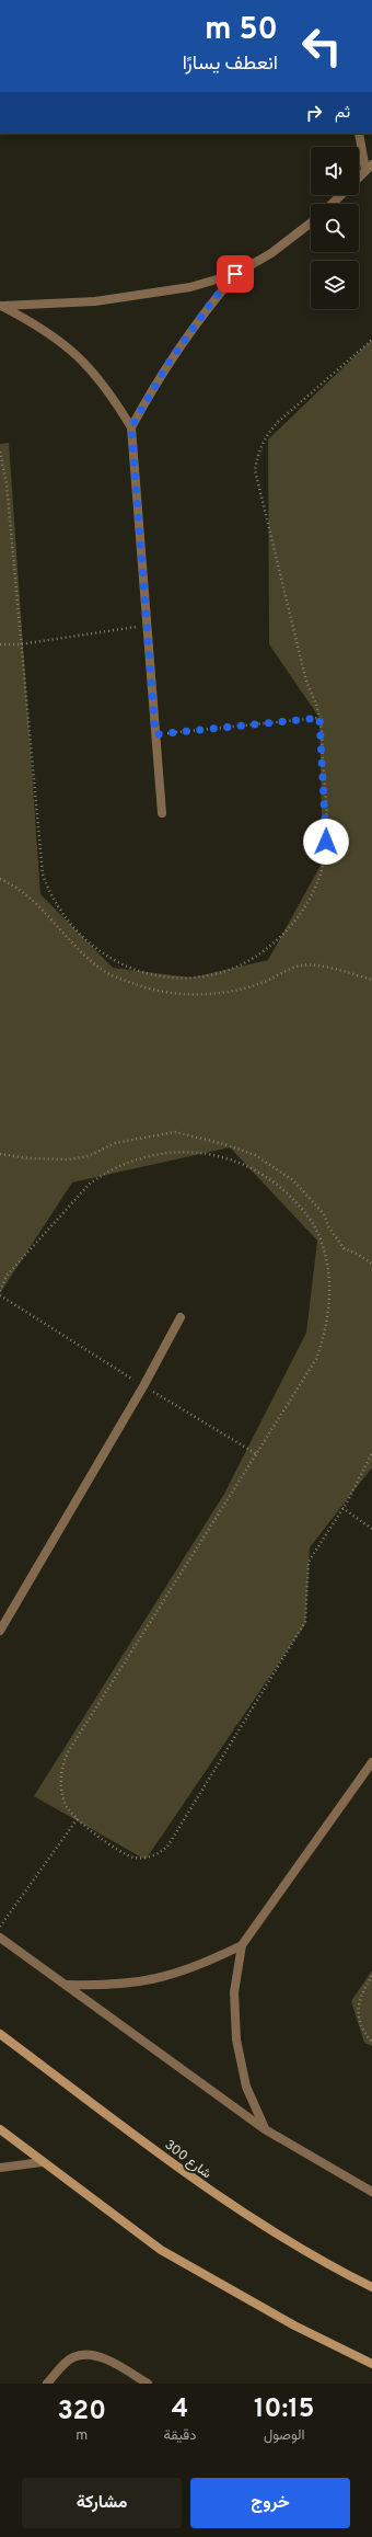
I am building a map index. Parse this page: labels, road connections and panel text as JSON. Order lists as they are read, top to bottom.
{
  "streets": {
    "street": ["شارع 300"]
  },
  "page": {
    "turn": ["50 m", "انعطف يسارًا"],
    "then": "ثم",
    "eta": [
      "10:15",
      "الوصول",
      "4",
      "دقيقة",
      "320",
      "m"
    ],
    "buttons": ["خروج", "مشاركة"]
  }
}
